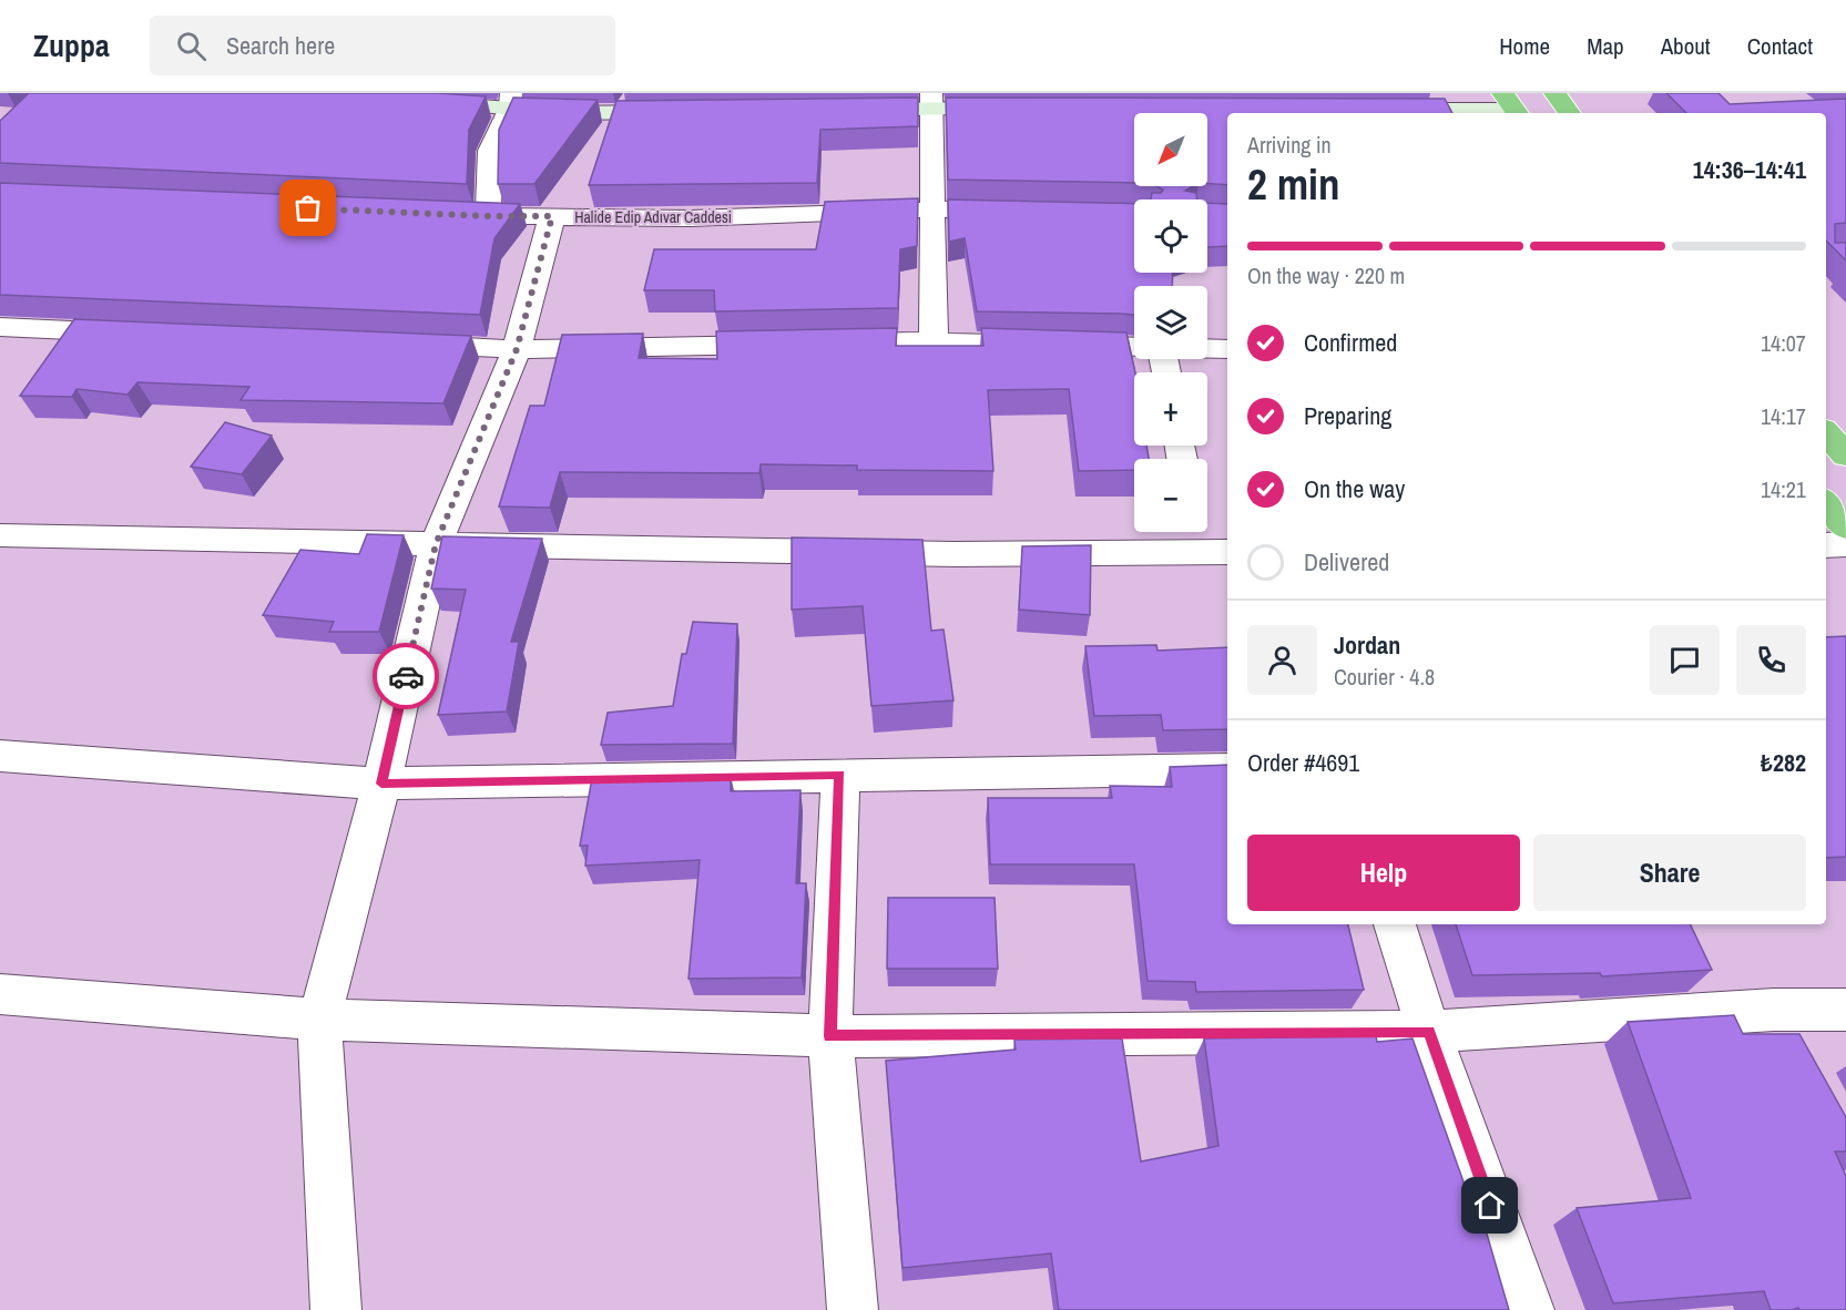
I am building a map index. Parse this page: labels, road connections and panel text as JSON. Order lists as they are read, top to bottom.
{
  "streets": {
    "street": ["Halide Edip Adıvar Caddesi"]
  },
  "north": "bottom left",
  "page": {
    "header": "Zuppa",
    "search": "Search here",
    "nav": [
      "Home",
      "Map",
      "About",
      "Contact"
    ],
    "map_buttons": ["+", "−"],
    "heading": ["2 min", "Arriving in", "14:36–14:41"],
    "panel": [
      "Jordan",
      "Courier · 4.8",
      "Order #4691",
      "₺282"
    ],
    "bar": "On the way · 220 m",
    "list": [
      ["Confirmed", "14:07"],
      ["Preparing", "14:17"],
      ["On the way", "14:21"],
      "Delivered"
    ],
    "buttons": ["Help", "Share"]
  }
}
